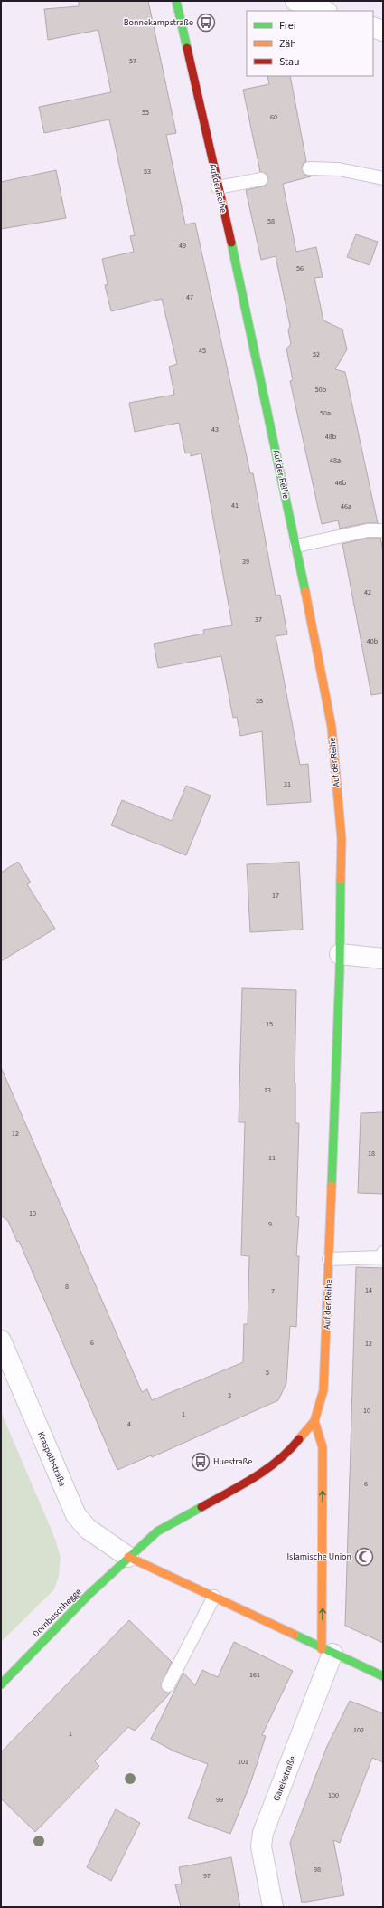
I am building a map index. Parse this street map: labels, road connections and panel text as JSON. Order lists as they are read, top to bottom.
{
  "streets": {
    "main road": ["Auf der Reihe", "Dornbuschhegge"],
    "street": ["Kraspothstraße", "Gareisstraße"]
  },
  "crossings": [
    ["Auf der Reihe", "Kraspothstraße"],
    ["Auf der Reihe", "Dornbuschhegge"],
    ["Kraspothstraße", "Dornbuschhegge"]
  ],
  "places": {
    "bus stop": ["Bonnekampstraße", "Huestraße"],
    "mosque": ["Islamische Union"]
  },
  "house_numbers": [
    "57",
    "55",
    "60",
    "53",
    "58",
    "49",
    "56",
    "47",
    "45",
    "52",
    "50b",
    "50a",
    "43",
    "48b",
    "48a",
    "46b",
    "41",
    "46a",
    "39",
    "42",
    "37",
    "40b",
    "35",
    "31",
    "17",
    "15",
    "13",
    "12",
    "18",
    "11",
    "10",
    "9",
    "8",
    "14",
    "7",
    "6",
    "12",
    "5",
    "3",
    "10",
    "1",
    "4",
    "6",
    "161",
    "102",
    "1",
    "101",
    "100",
    "99",
    "98",
    "97"
  ],
  "legend": ["Frei", "Zäh", "Stau"]
}
